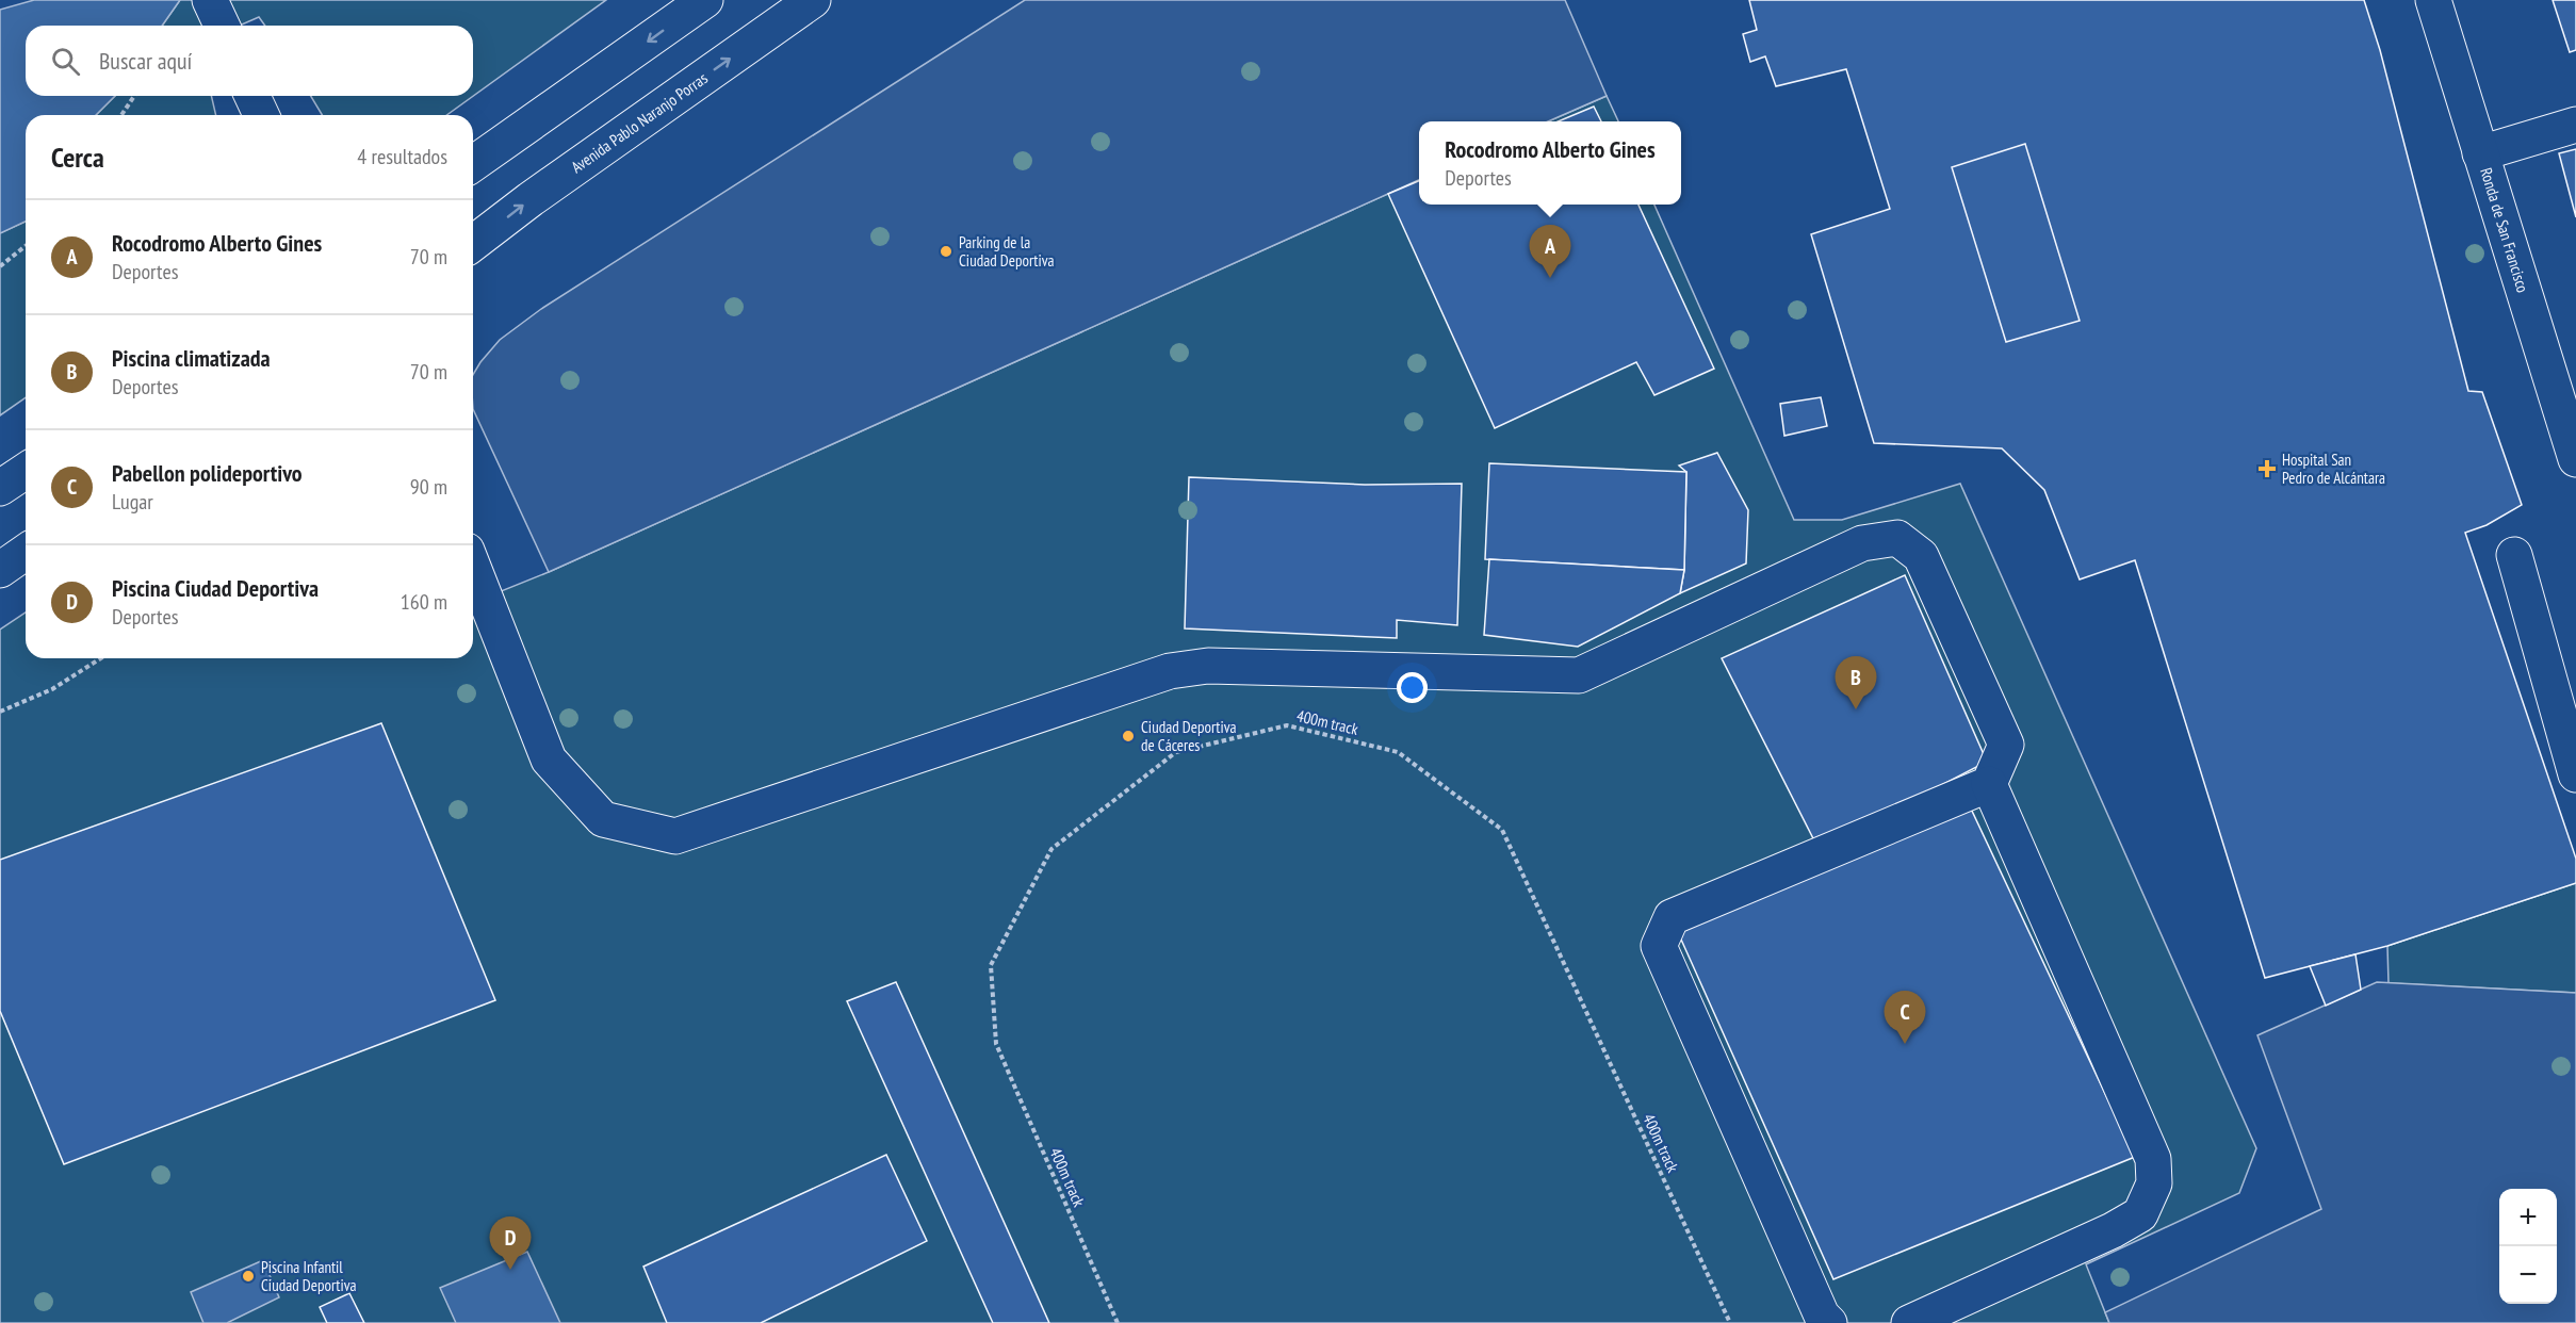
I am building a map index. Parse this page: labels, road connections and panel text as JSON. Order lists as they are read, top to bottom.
{
  "streets": {
    "main road": ["Avenida Pablo Naranjo Porras", "Ronda de San Francisco"],
    "path": ["400m track"]
  },
  "places": {
    "other": ["Parking de la Ciudad Deportiva", "Ciudad Deportiva de Cáceres", "Piscina Infantil Ciudad Deportiva"],
    "health": ["Hospital San Pedro de Alcántara"]
  },
  "page": {
    "search": "Buscar aquí",
    "heading": ["Cerca", "4 resultados"],
    "popup": ["Rocodromo Alberto Gines", "Deportes"],
    "list": [
      {
        "mark": "A",
        "name": "Rocodromo Alberto Gines",
        "note": "Deportes",
        "value": "70 m"
      },
      {
        "mark": "B",
        "name": "Piscina climatizada",
        "note": "Deportes",
        "value": "70 m"
      },
      {
        "mark": "C",
        "name": "Pabellon polideportivo",
        "note": "Lugar",
        "value": "90 m"
      },
      {
        "mark": "D",
        "name": "Piscina Ciudad Deportiva",
        "note": "Deportes",
        "value": "160 m"
      }
    ],
    "pins": [
      "A",
      "B",
      "C",
      "D"
    ],
    "map_buttons": ["+", "−"]
  }
}
